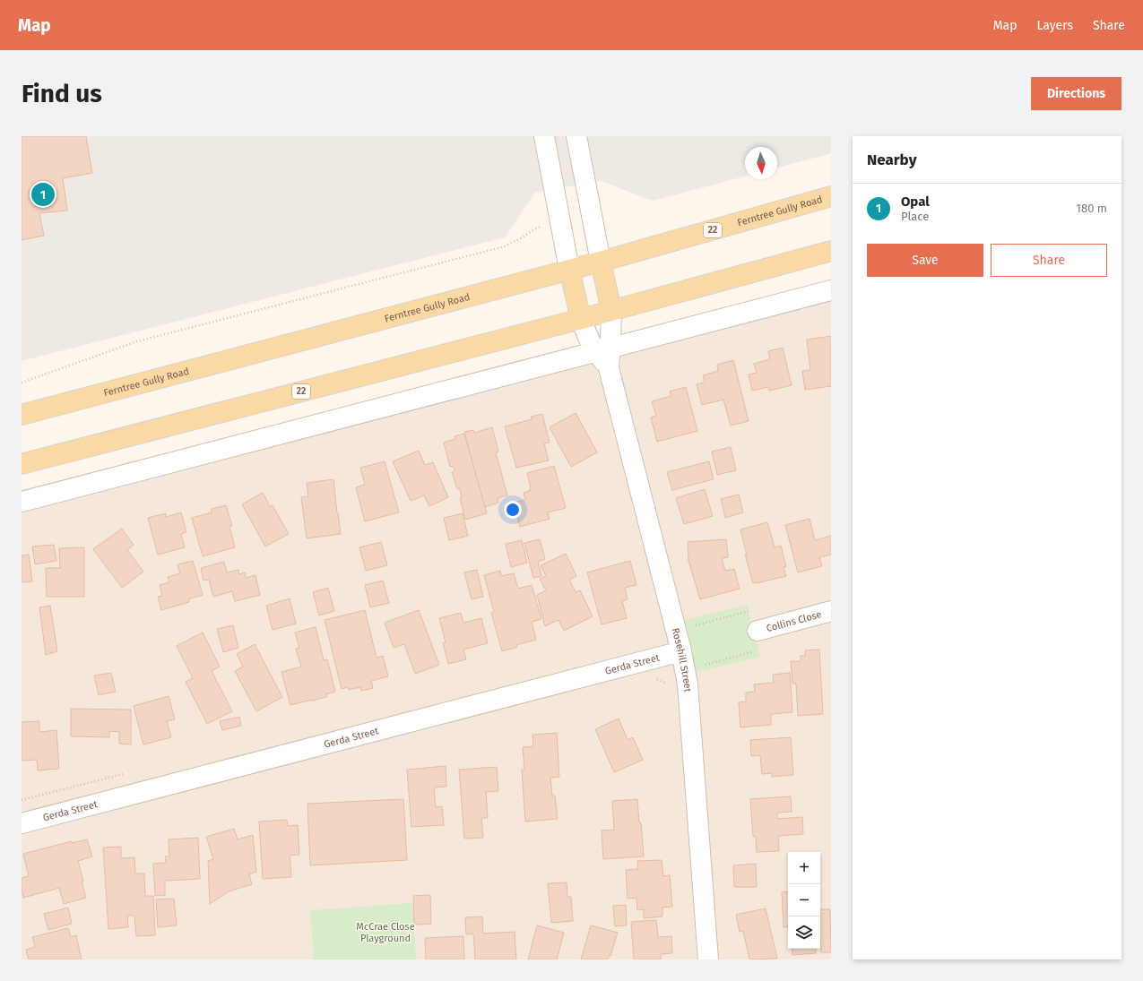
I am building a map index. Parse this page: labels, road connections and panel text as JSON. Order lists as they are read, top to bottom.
{
  "streets": {
    "main road": ["Ferntree Gully Road", "22"],
    "street": ["Collins Close", "Rosehill Street", "Gerda Street"]
  },
  "crossings": [
    ["22", "Rosehill Street"],
    ["Rosehill Street", "Gerda Street"]
  ],
  "parks": ["McCrae Close Playground"],
  "north": "bottom",
  "page": {
    "header": "Map",
    "nav": ["Map", "Layers", "Share"],
    "buttons": [
      "Directions",
      ["Save", "Share"]
    ],
    "title": "Find us",
    "heading": "Nearby",
    "pins": "1",
    "list": [
      {
        "mark": "1",
        "name": "Opal",
        "note": "Place",
        "value": "180 m"
      }
    ],
    "map_buttons": ["+", "−"]
  }
}
